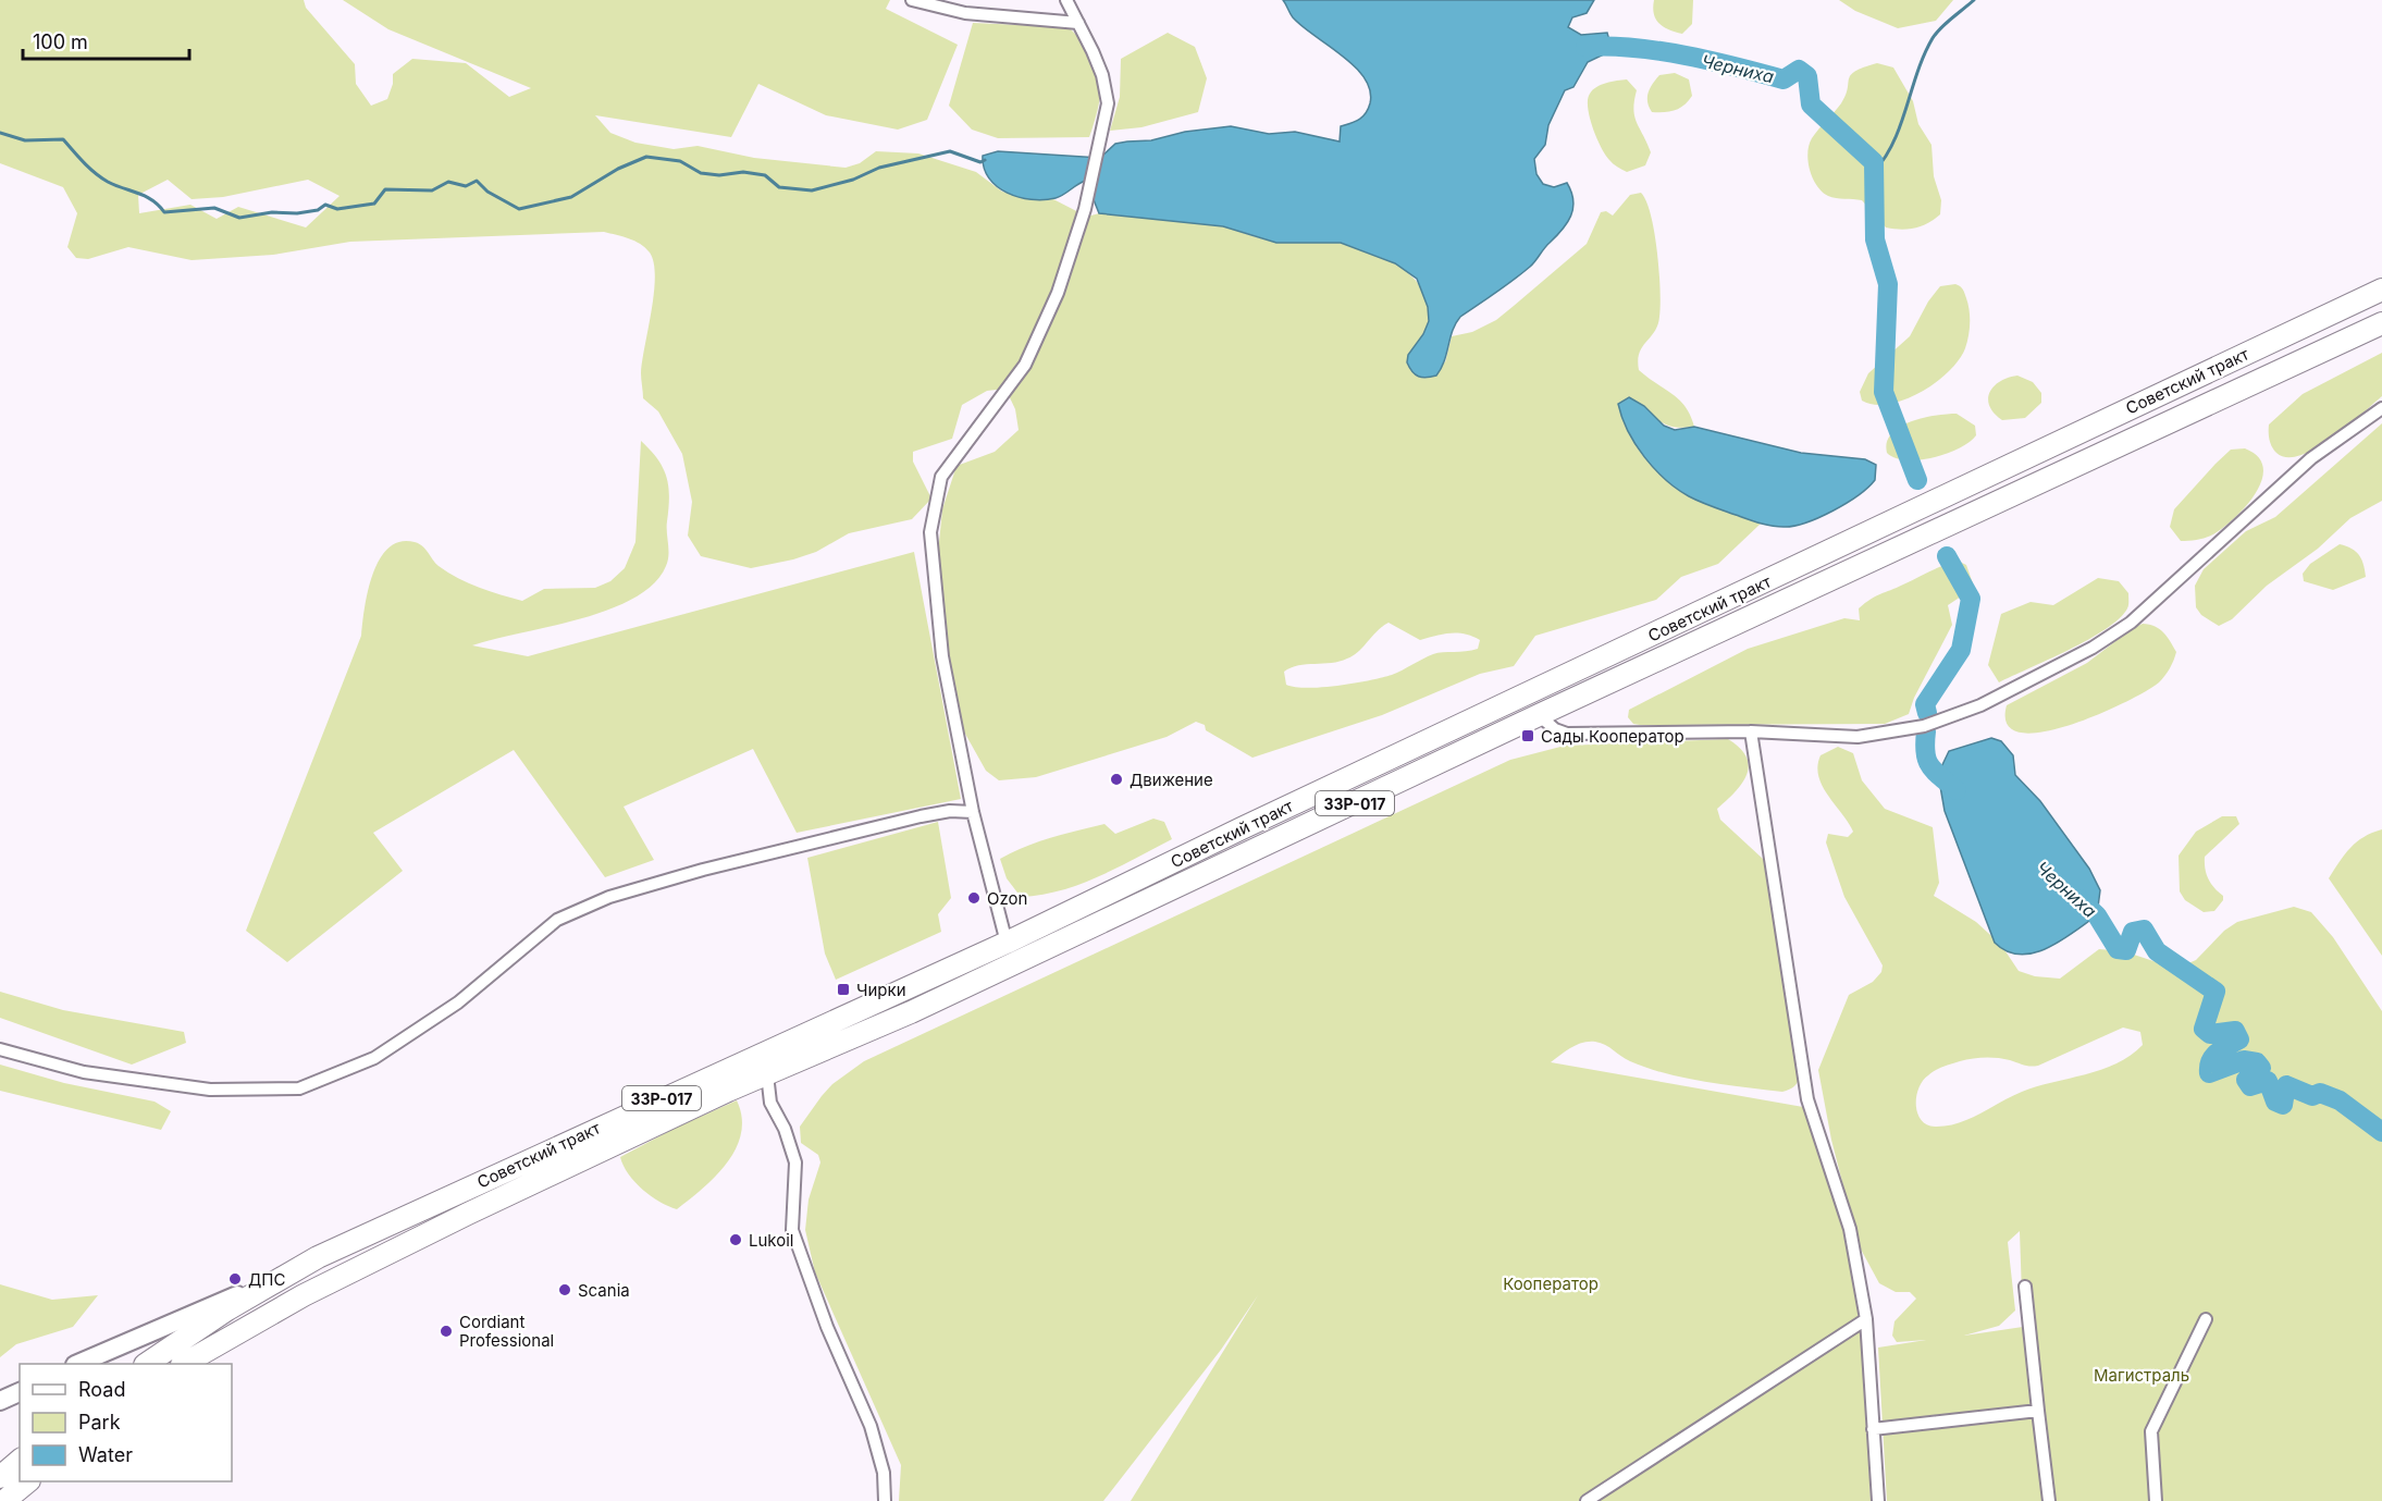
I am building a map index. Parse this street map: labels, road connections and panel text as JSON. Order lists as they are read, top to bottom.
{
  "streets": {
    "highway": ["Советский тракт", "33Р-017"]
  },
  "crossings": [
    ["Советский тракт", "33Р-017"]
  ],
  "water": ["Черниха"],
  "parks": ["Кооператор", "Магистраль"],
  "places": {
    "transit": ["Сады Кооператор", "Чирки"],
    "other": [
      "Движение",
      "Ozon",
      "Lukoil",
      "ДПС",
      "Scania",
      "Cordiant Professional"
    ]
  },
  "legend": ["Road", "Park", "Water"],
  "scale_bar": "100 m"
}
